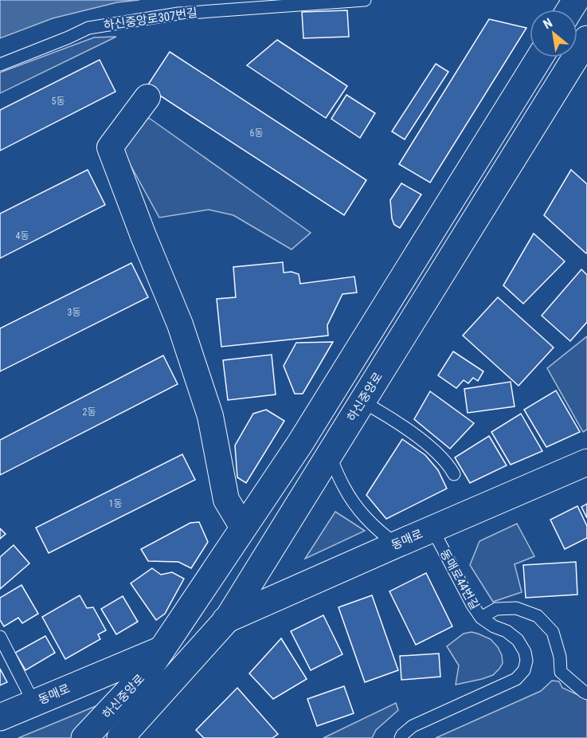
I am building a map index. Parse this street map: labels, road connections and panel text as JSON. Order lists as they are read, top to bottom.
{
  "streets": {
    "street": ["하신중앙로", "동매로"],
    "lane": ["하신중앙로307번길", "동매로44번길"]
  },
  "crossings": [
    ["하신중앙로", "동매로"],
    ["동매로", "동매로44번길"]
  ],
  "house_numbers": [
    "5동",
    "6동",
    "4동",
    "3동",
    "2동",
    "1동"
  ],
  "north": "top left"
}
